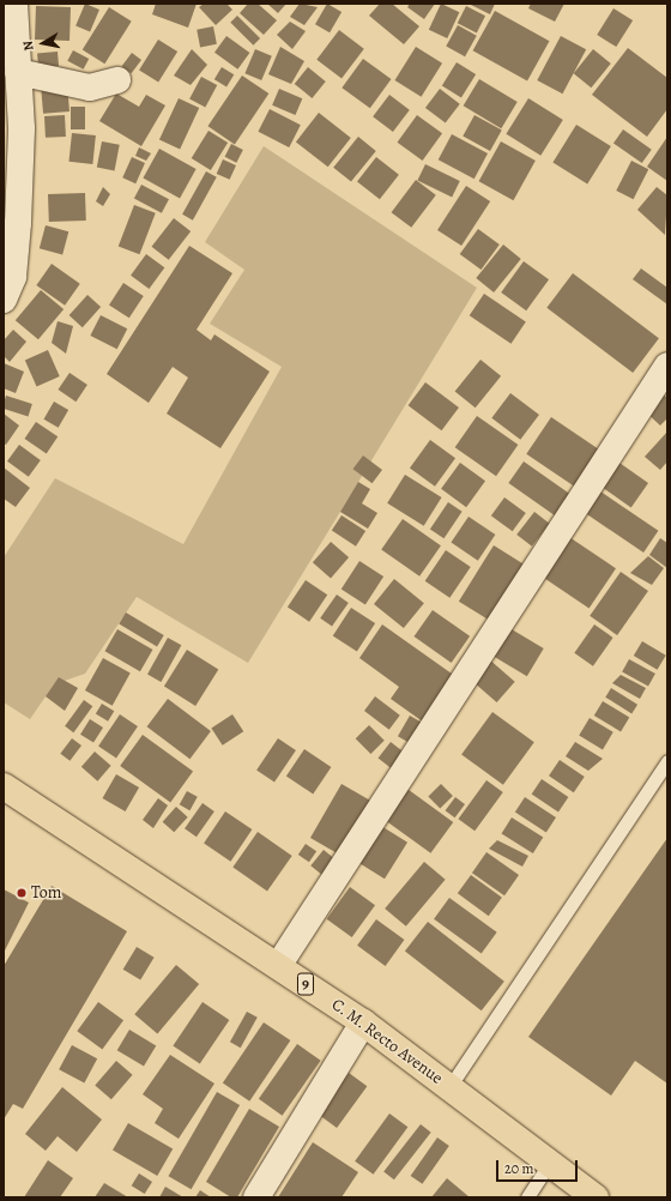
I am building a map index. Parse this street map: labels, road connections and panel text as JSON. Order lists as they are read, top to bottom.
{
  "streets": {
    "highway": ["9", "C. M. Recto Avenue"]
  },
  "places": ["Tom"],
  "scale_bar": "20 m",
  "north": "left"
}
